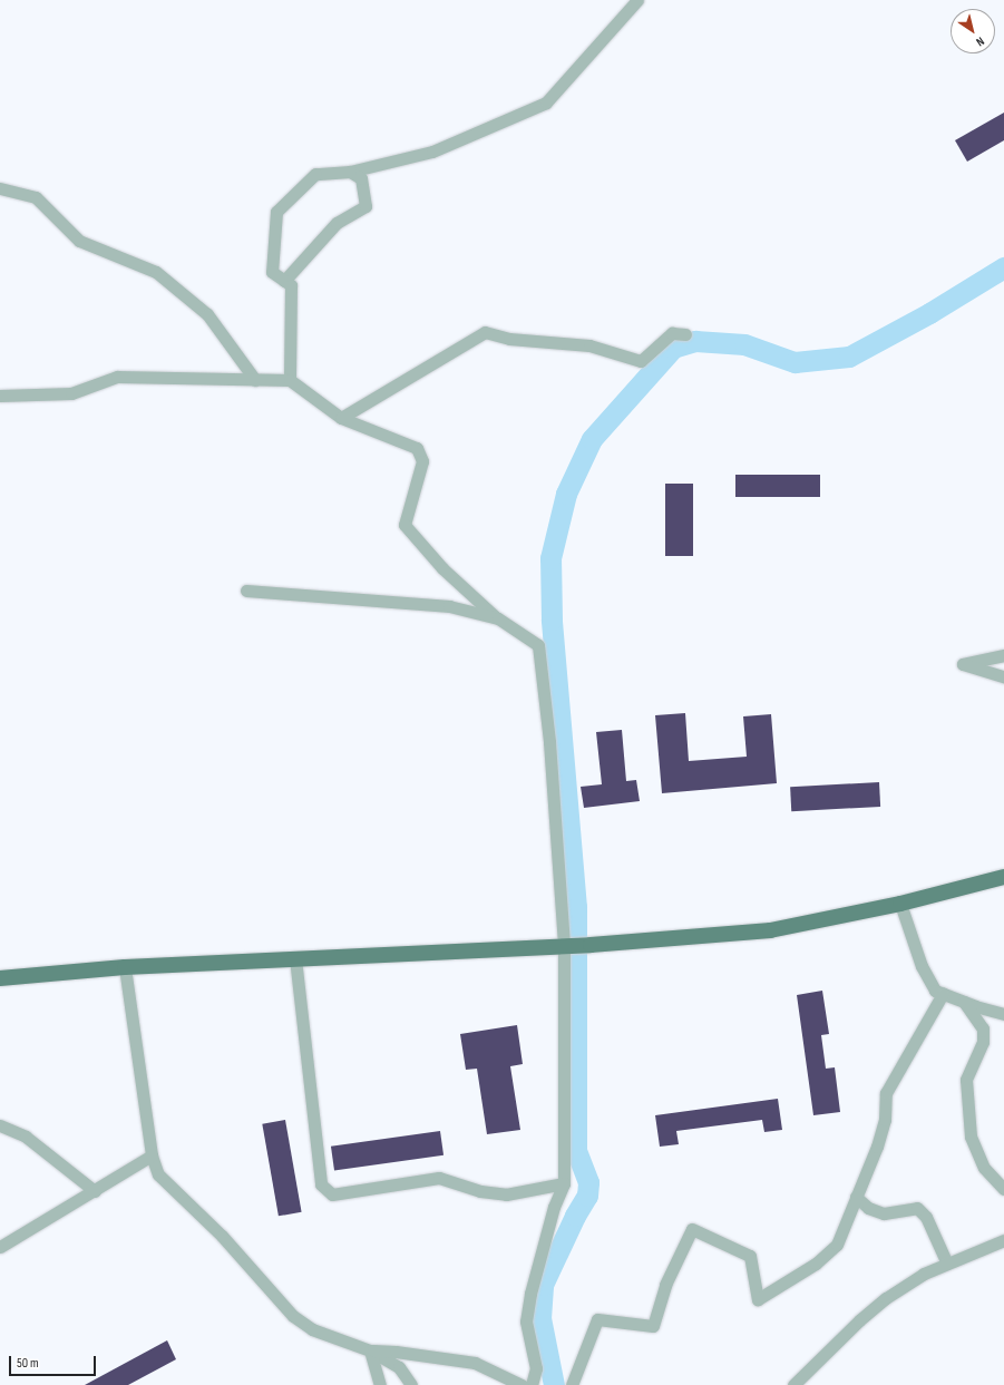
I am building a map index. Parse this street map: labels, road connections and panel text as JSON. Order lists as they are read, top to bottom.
{
  "scale_bar": "50 m",
  "north": "bottom right"
}
